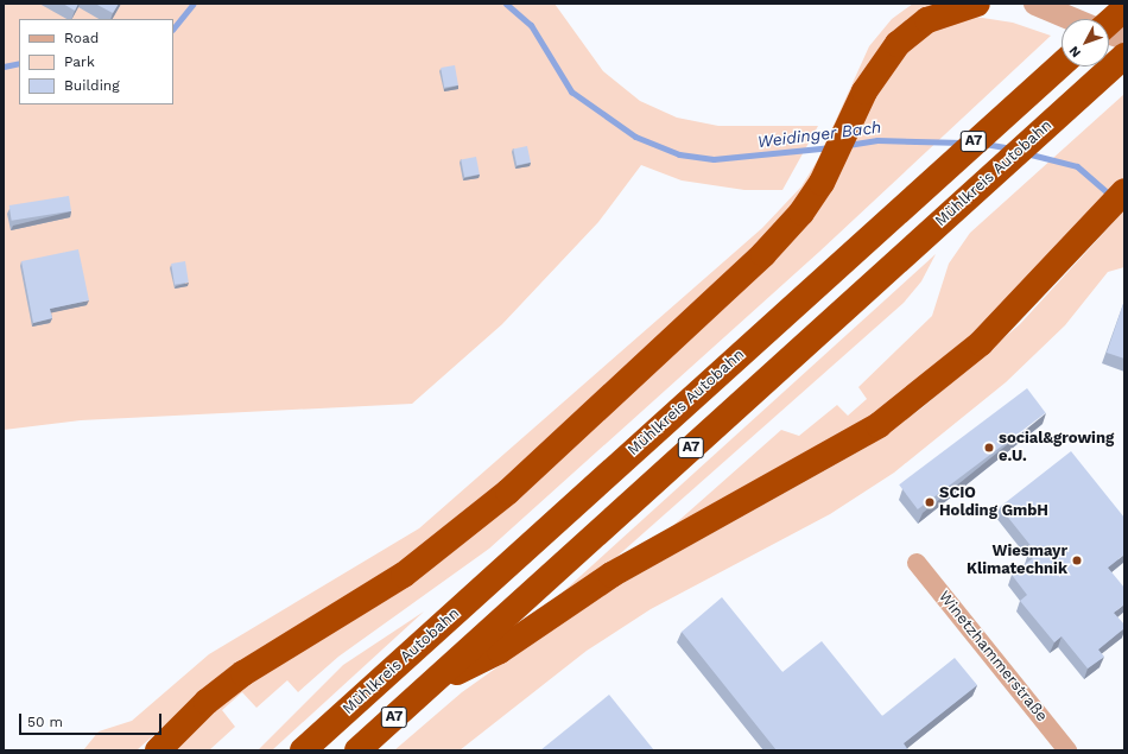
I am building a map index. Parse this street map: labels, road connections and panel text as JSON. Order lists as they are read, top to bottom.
{
  "streets": {
    "highway": ["A7", "Mühlkreis Autobahn"],
    "street": ["Winetzhammerstraße"]
  },
  "water": ["Weidinger Bach"],
  "places": ["social&growing e.U.", "SCIO Holding GmbH", "Wiesmayr Klimatechnik"],
  "legend": ["Road", "Park", "Building"],
  "scale_bar": "50 m",
  "north": "bottom left"
}
